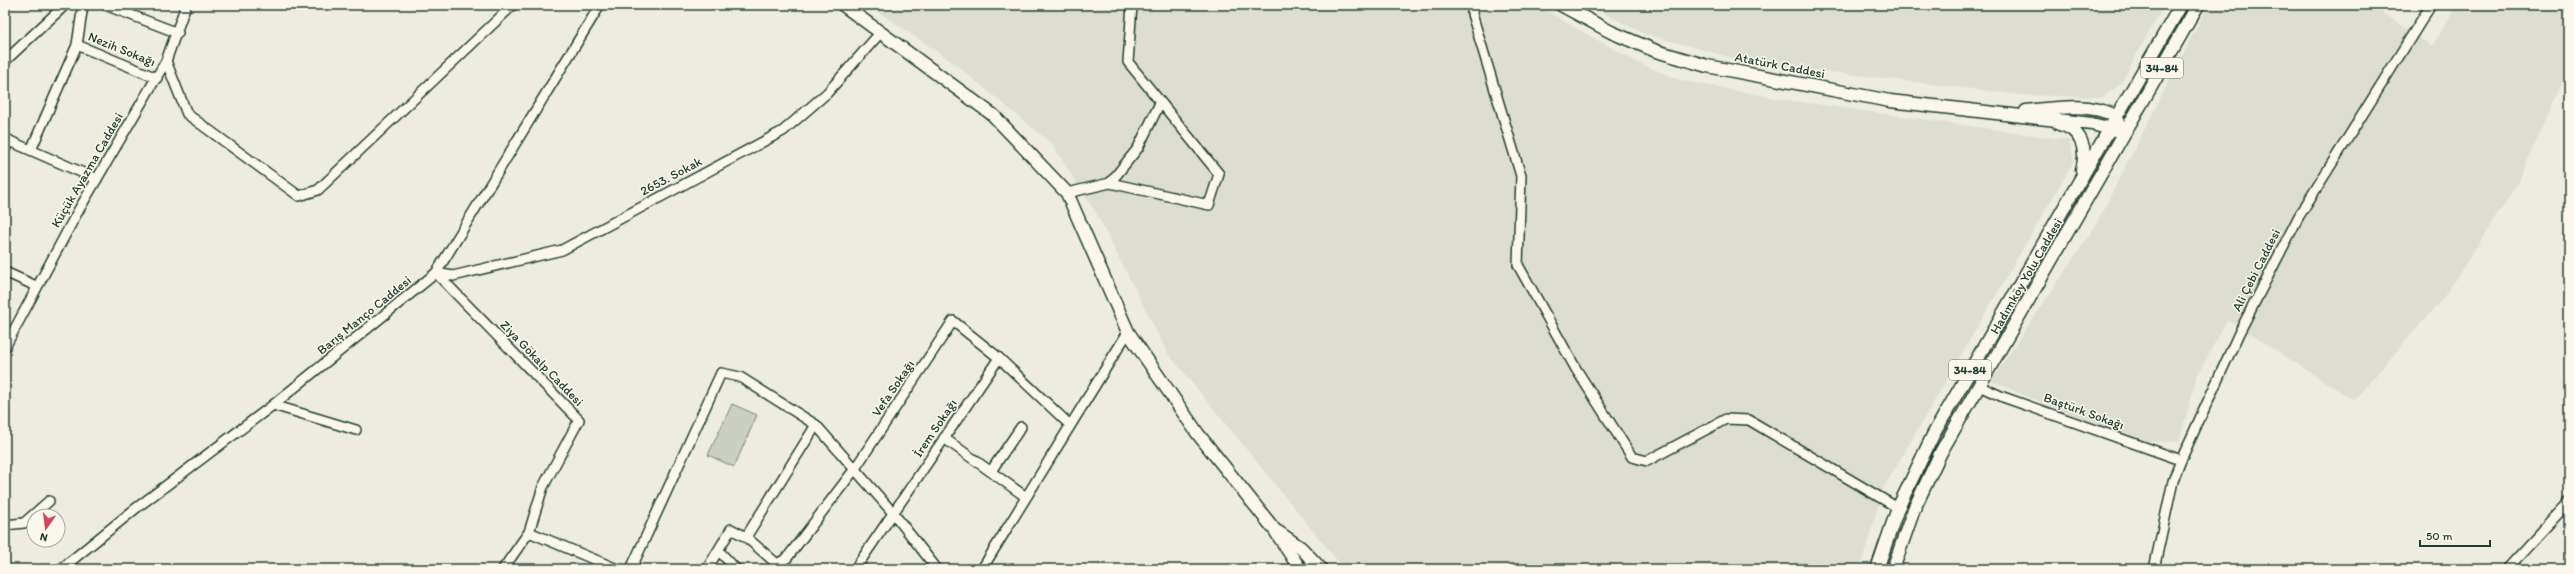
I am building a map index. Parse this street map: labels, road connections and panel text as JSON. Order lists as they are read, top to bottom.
{
  "streets": {
    "main road": ["Atatürk Caddesi", "34-84", "Hadımköy Yolu Caddesi"],
    "street": [
      "Nezih Sokağı",
      "Küçük Ayazma Caddesi",
      "2653. Sokak",
      "Ali Çebi Caddesi",
      "Barış Manço Caddesi",
      "Ziya Gökalp Caddesi",
      "Vefa Sokağı",
      "Baştürk Sokağı",
      "İrem Sokağı"
    ]
  },
  "crossings": [
    ["Nezih Sokağı", "Küçük Ayazma Caddesi"],
    ["2653. Sokak", "Barış Manço Caddesi"],
    ["2653. Sokak", "Ziya Gökalp Caddesi"],
    ["Ali Çebi Caddesi", "Baştürk Sokağı"],
    ["Hadımköy Yolu Caddesi", "Baştürk Sokağı"],
    ["Barış Manço Caddesi", "Ziya Gökalp Caddesi"],
    ["Vefa Sokağı", "İrem Sokağı"]
  ],
  "scale_bar": "50 m",
  "north": "bottom"
}
